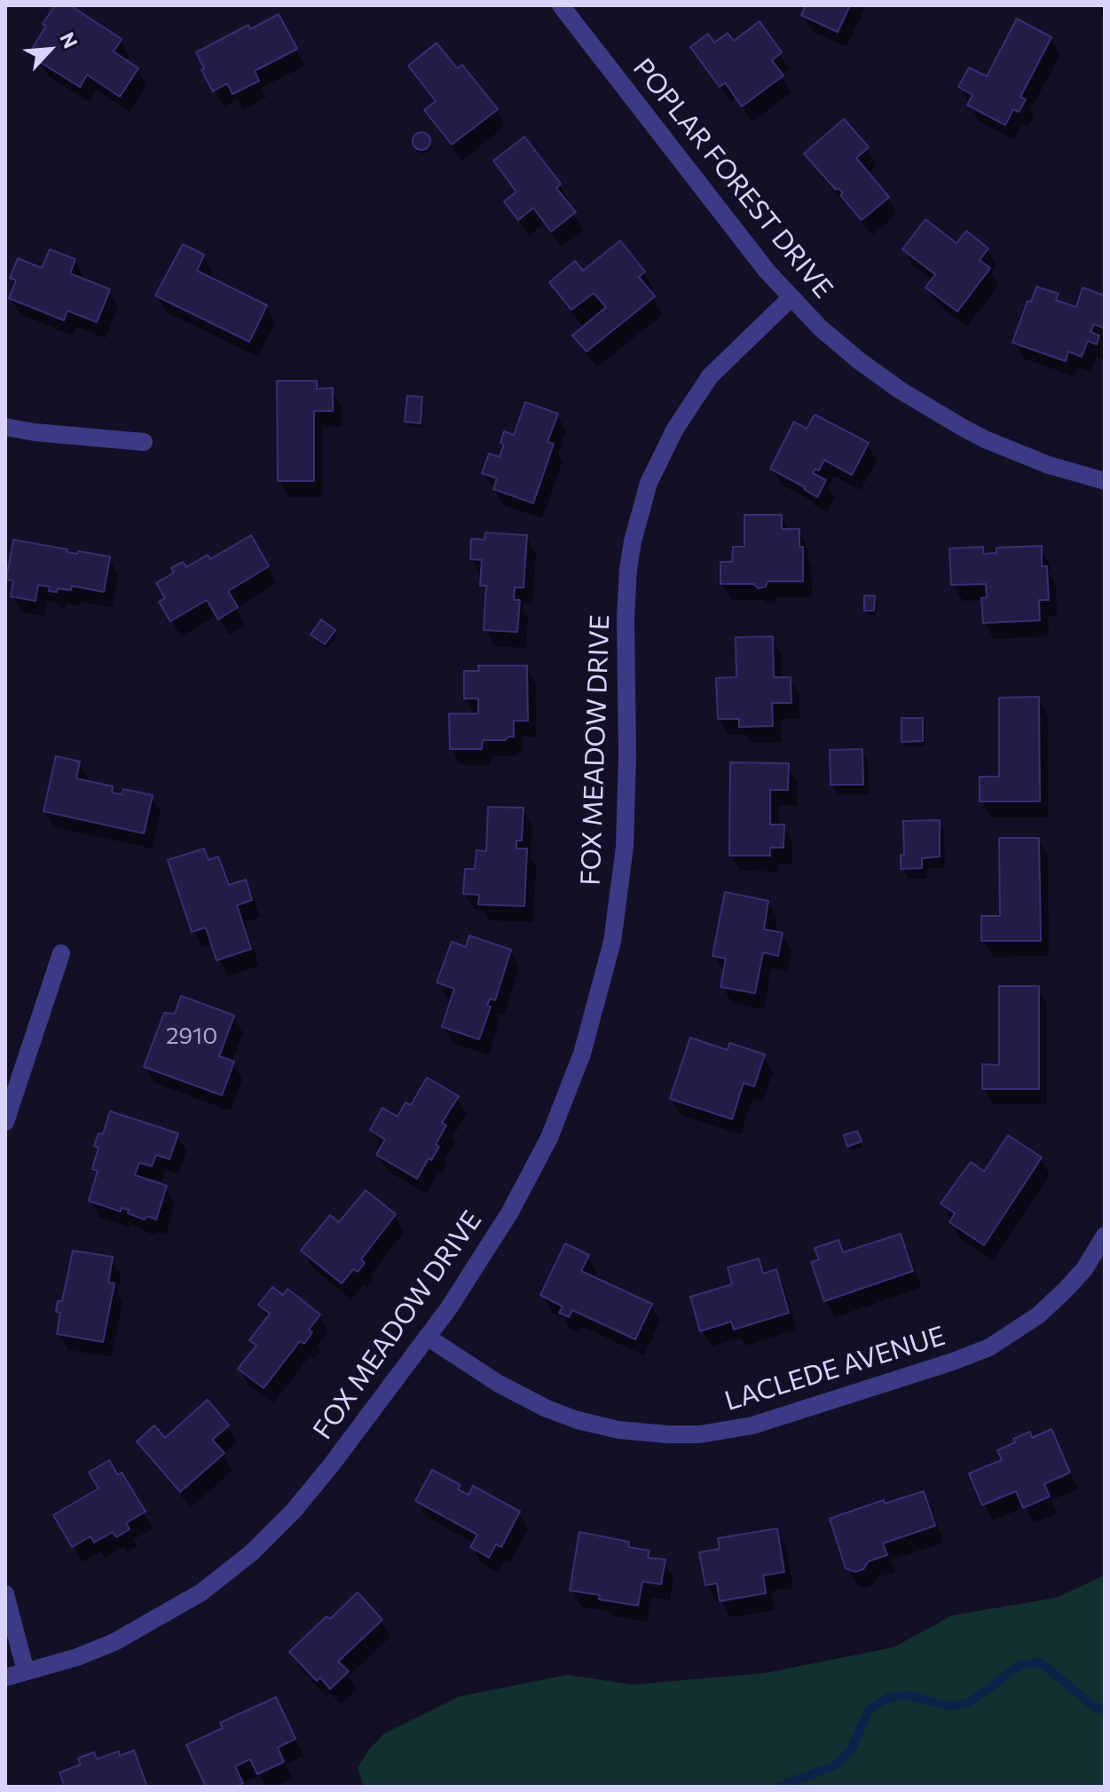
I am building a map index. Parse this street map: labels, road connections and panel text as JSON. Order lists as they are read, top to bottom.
{
  "streets": {
    "street": ["POPLAR FOREST DRIVE", "FOX MEADOW DRIVE", "LACLEDE AVENUE"]
  },
  "crossings": [
    ["POPLAR FOREST DRIVE", "FOX MEADOW DRIVE"],
    ["FOX MEADOW DRIVE", "LACLEDE AVENUE"]
  ],
  "house_numbers": ["2910"],
  "north": "top right"
}
